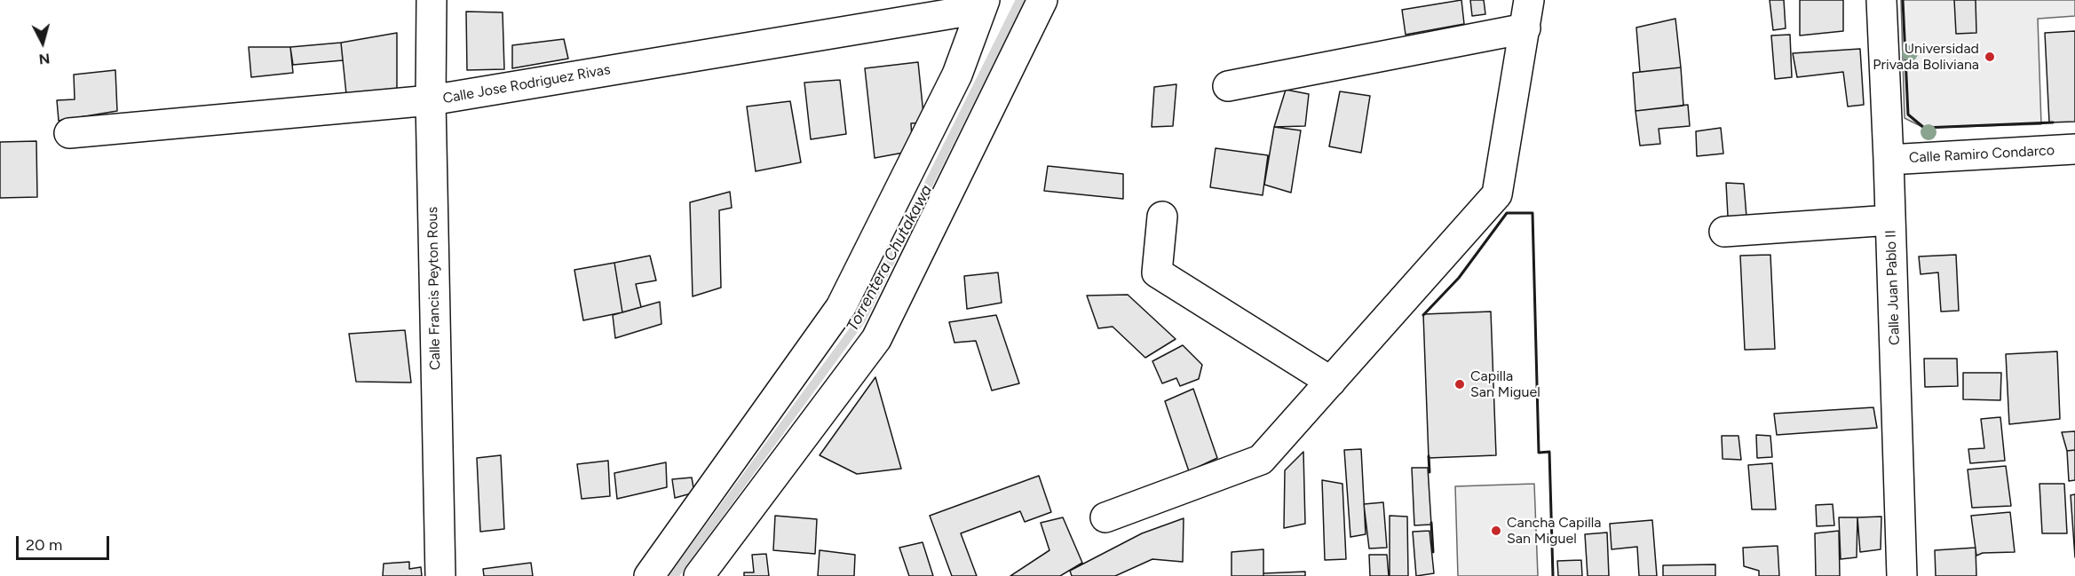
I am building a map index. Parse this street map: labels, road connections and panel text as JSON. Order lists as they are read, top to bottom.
{
  "streets": {
    "street": [
      "Calle Jose Rodriguez Rivas",
      "Calle Ramiro Condarco",
      "Calle Juan Pablo II",
      "Calle Francis Peyton Rous"
    ]
  },
  "crossings": [
    ["Calle Jose Rodriguez Rivas", "Calle Francis Peyton Rous"],
    ["Calle Ramiro Condarco", "Calle Juan Pablo II"]
  ],
  "water": ["Torrentera Chutakawa"],
  "places": ["Universidad Privada Boliviana", "Capilla San Miguel", "Cancha Capilla San Miguel"],
  "scale_bar": "20 m",
  "north": "bottom"
}
